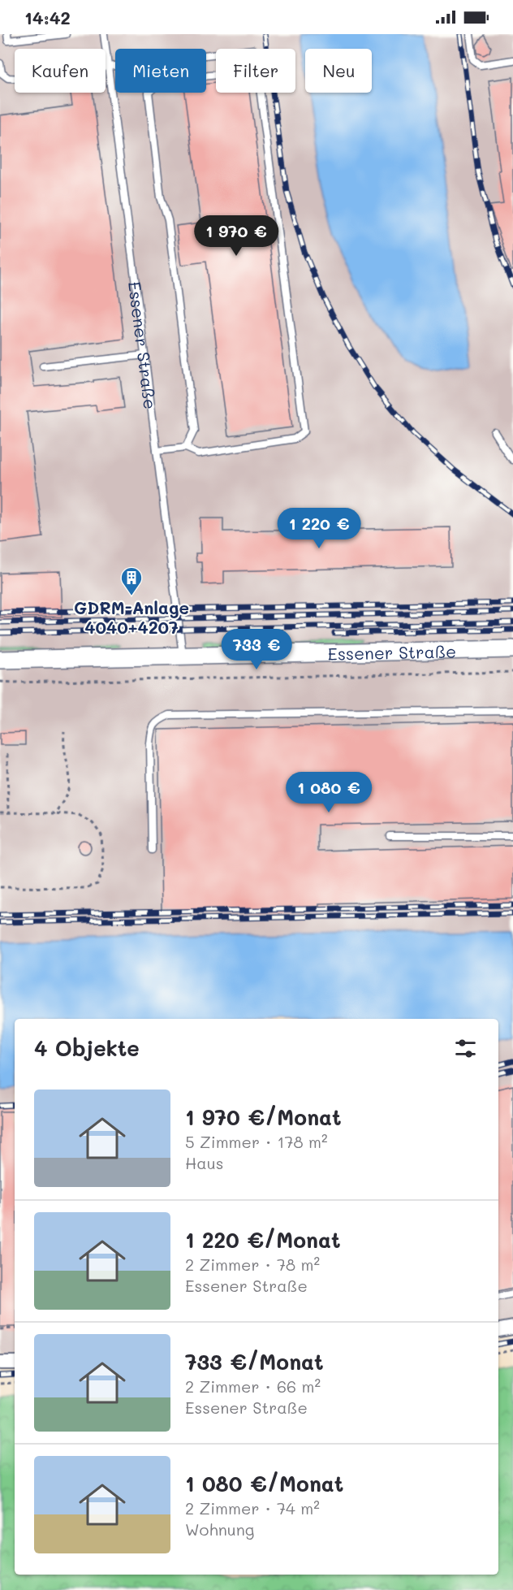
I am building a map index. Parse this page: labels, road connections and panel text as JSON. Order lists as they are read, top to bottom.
{
  "streets": {
    "street": ["Essener Straße"]
  },
  "places": {
    "building": ["GDRM-Anlage 4040+4207"]
  },
  "page": {
    "status": "14:42",
    "chip": [
      "Kaufen",
      "Mieten",
      "Filter",
      "Neu"
    ],
    "price": [
      "1 970 €",
      "1 220 €",
      "733 €",
      "1 080 €"
    ],
    "heading": "4 Objekte",
    "list": [
      {
        "name": "1 970 €/Monat",
        "note": "5 Zimmer · 178 m² · Haus"
      },
      {
        "name": "1 220 €/Monat",
        "note": "2 Zimmer · 78 m² · Essener Straße"
      },
      {
        "name": "733 €/Monat",
        "note": "2 Zimmer · 66 m² · Essener Straße"
      },
      {
        "name": "1 080 €/Monat",
        "note": "2 Zimmer · 74 m² · Wohnung"
      }
    ]
  }
}
